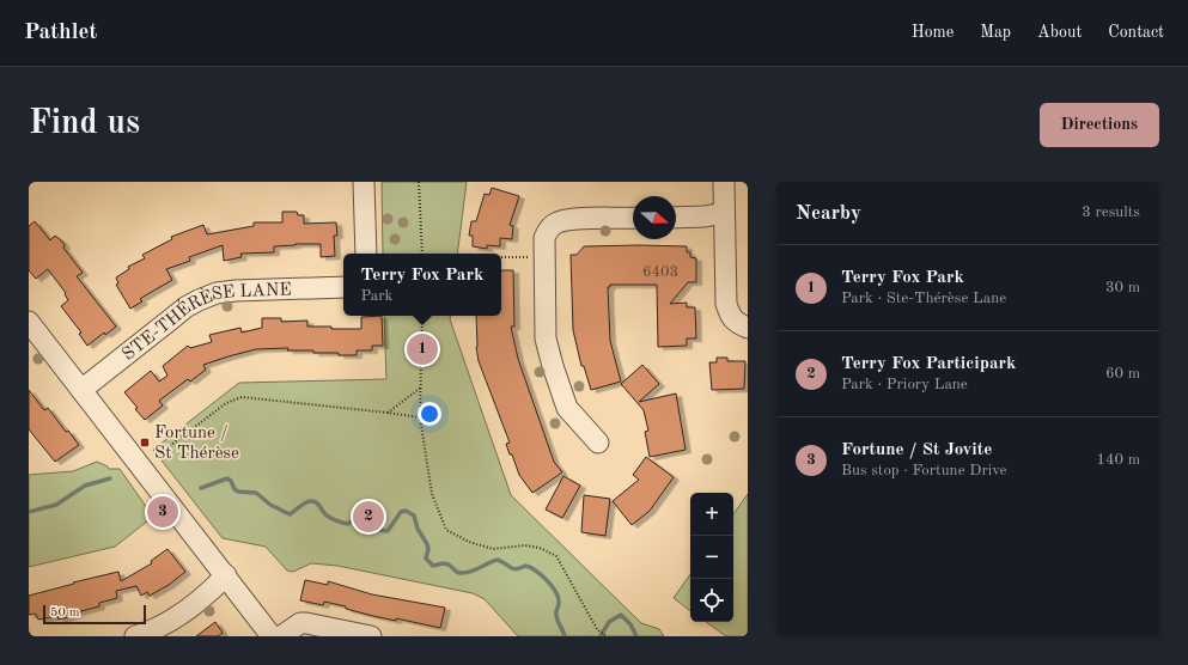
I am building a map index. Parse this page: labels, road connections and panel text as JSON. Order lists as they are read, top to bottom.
{
  "streets": {
    "street": ["STE-THÉRÈSE LANE"]
  },
  "places": {
    "transit": ["Fortune / St Thérèse"]
  },
  "house_numbers": ["6403"],
  "scale_bar": "50 m",
  "north": "right",
  "page": {
    "header": "Pathlet",
    "nav": [
      "Home",
      "Map",
      "About",
      "Contact"
    ],
    "buttons": "Directions",
    "title": "Find us",
    "heading": ["Nearby", "3 results"],
    "list": [
      {
        "mark": "1",
        "name": "Terry Fox Park",
        "note": "Park · Ste-Thérèse Lane",
        "value": "30 m"
      },
      {
        "mark": "2",
        "name": "Terry Fox Participark",
        "note": "Park · Priory Lane",
        "value": "60 m"
      },
      {
        "mark": "3",
        "name": "Fortune / St Jovite",
        "note": "Bus stop · Fortune Drive",
        "value": "140 m"
      }
    ],
    "popup": ["Terry Fox Park", "Park"],
    "pins": ["1", "3", "2"],
    "map_buttons": ["+", "−"],
    "scale": "50 m"
  }
}
